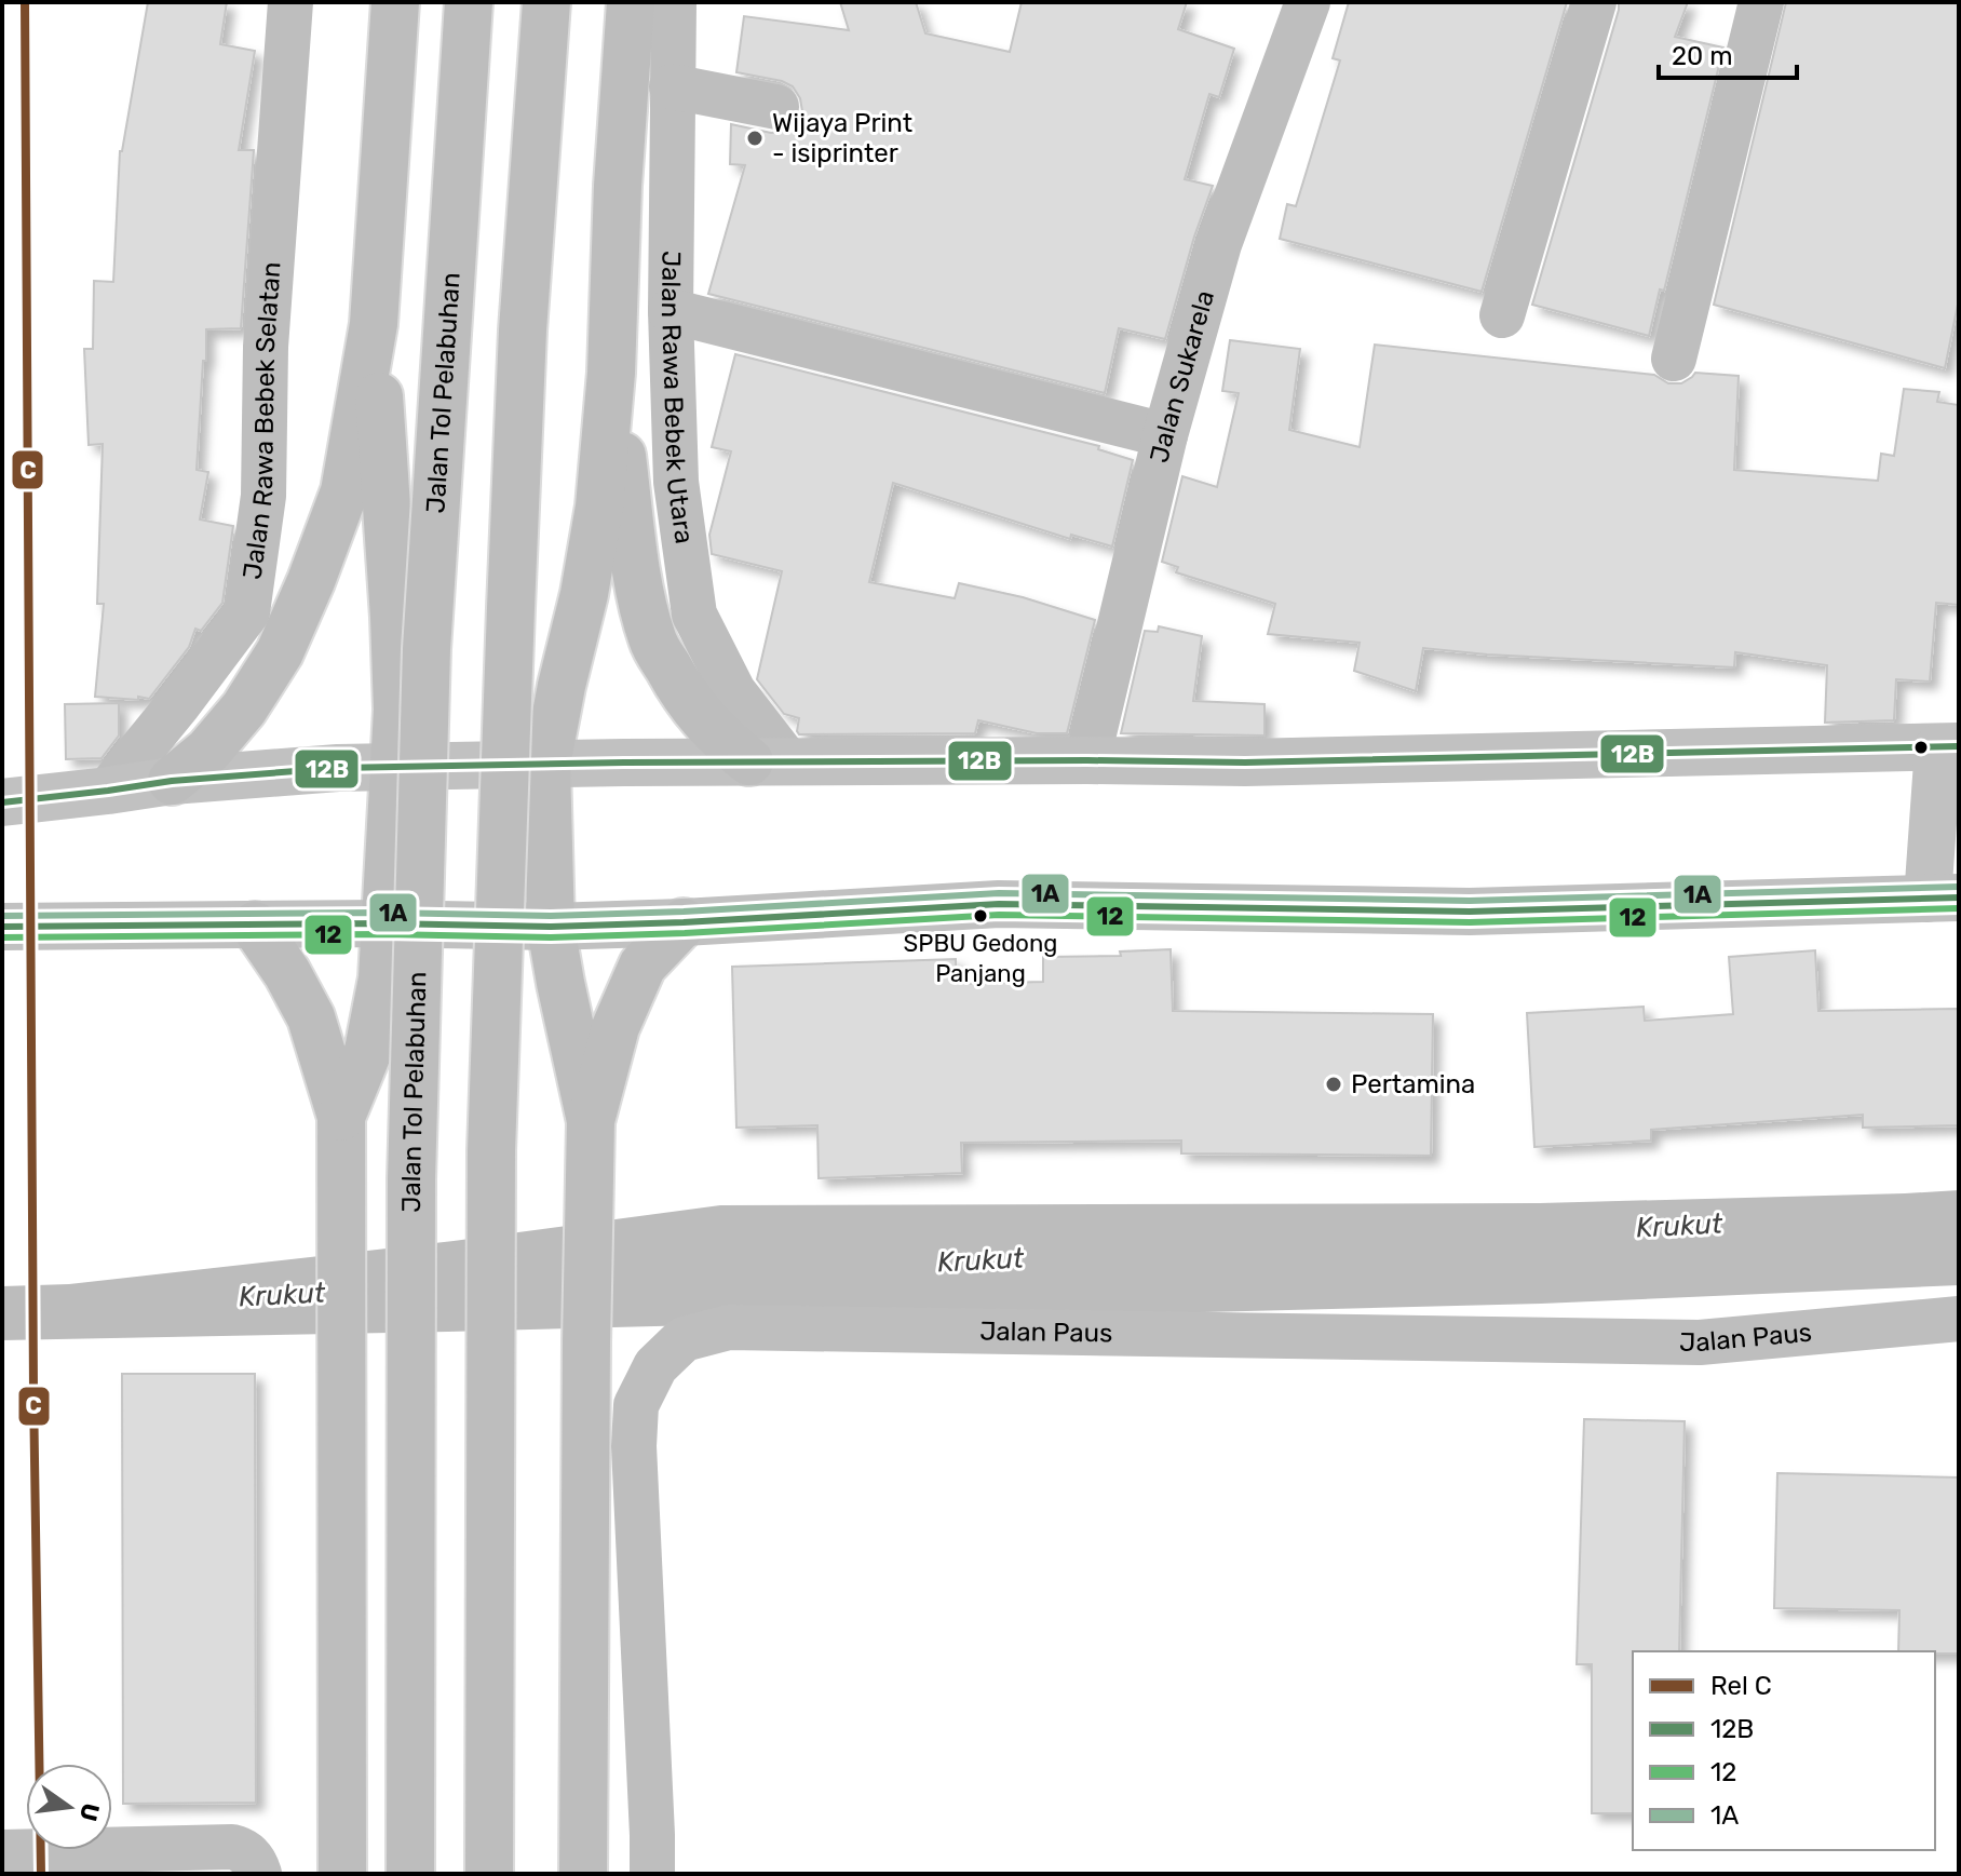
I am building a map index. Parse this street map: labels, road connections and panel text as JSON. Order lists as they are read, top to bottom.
{
  "streets": {
    "highway": ["Jalan Tol Pelabuhan"],
    "street": [
      "Jalan Sukarela",
      "Jalan Rawa Bebek Utara",
      "Jalan Rawa Bebek Selatan",
      "Jalan Paus"
    ]
  },
  "water": ["Krukut"],
  "places": ["Wijaya Print - isiprinter", "SPBU Gedong Panjang", "Pertamina"],
  "lines": [
    "rail line C",
    "transit line 12B",
    "transit line 1A",
    "transit line 12"
  ],
  "legend": [
    "Rel C",
    "12B",
    "12",
    "1A"
  ],
  "scale_bar": "20 m",
  "north": "right"
}
